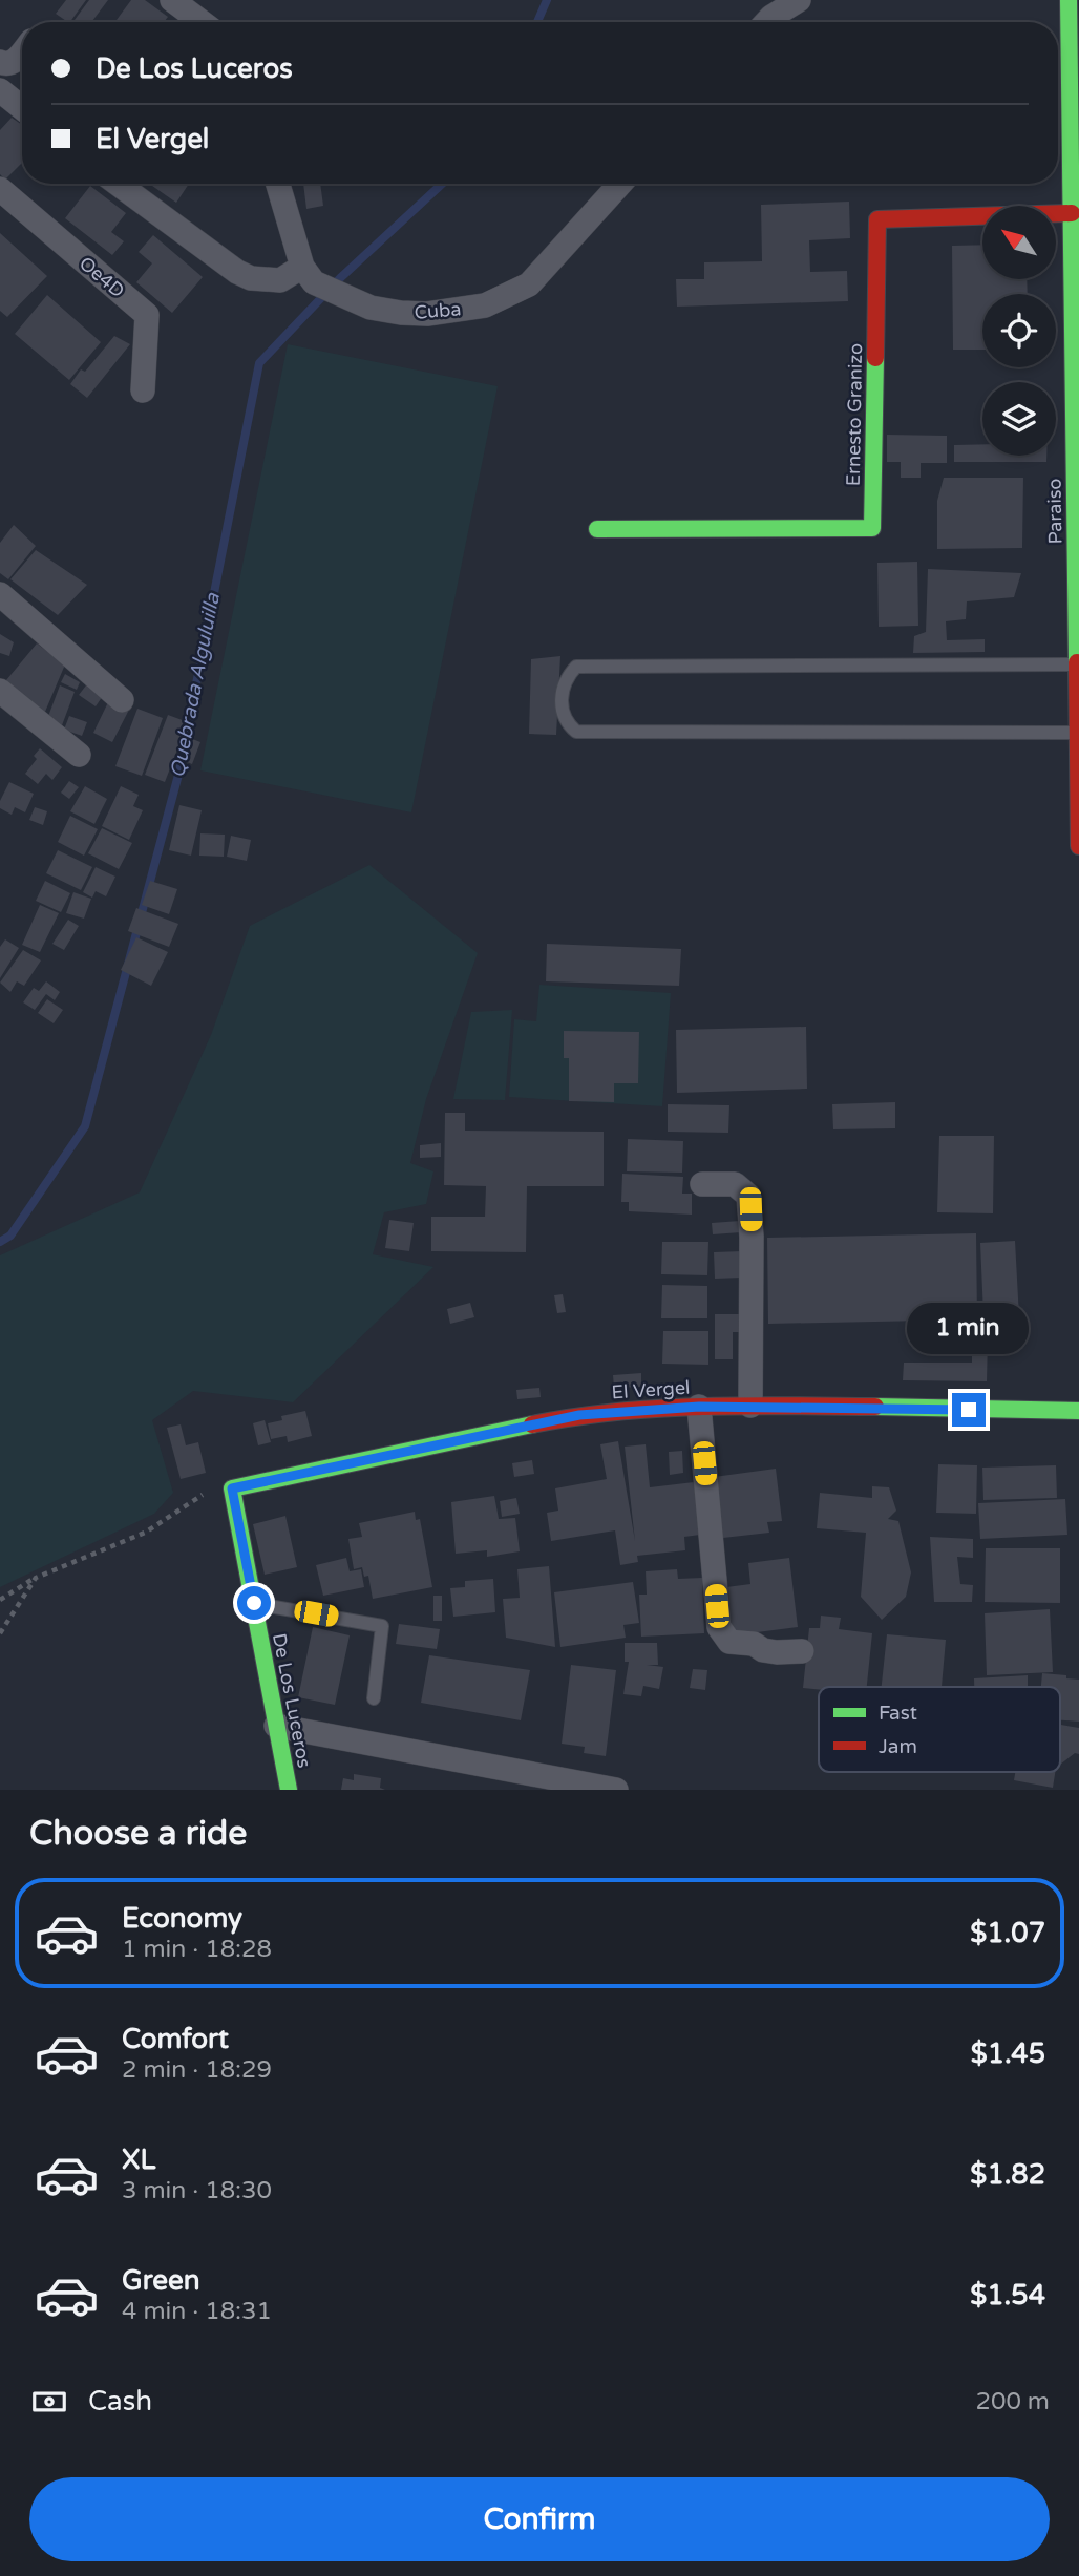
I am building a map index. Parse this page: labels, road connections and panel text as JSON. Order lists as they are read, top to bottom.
{
  "streets": {
    "street": [
      "Oe4D",
      "Cuba",
      "Ernesto Granizo",
      "Paraiso",
      "El Vergel",
      "De Los Luceros"
    ]
  },
  "crossings": [
    ["Ernesto Granizo", "Paraiso"],
    ["El Vergel", "De Los Luceros"]
  ],
  "water": ["Quebrada Alguluilla"],
  "legend": ["Fast", "Jam"],
  "north": "top left",
  "page": {
    "banner": ["De Los Luceros", "El Vergel"],
    "bubble": "1 min",
    "heading": "Choose a ride",
    "list": [
      {
        "name": "Economy",
        "note": "1 min · 18:28",
        "value": "$1.07"
      },
      {
        "name": "Comfort",
        "note": "2 min · 18:29",
        "value": "$1.45"
      },
      {
        "name": "XL",
        "note": "3 min · 18:30",
        "value": "$1.82"
      },
      {
        "name": "Green",
        "note": "4 min · 18:31",
        "value": "$1.54"
      }
    ],
    "pay": ["Cash", "200 m"],
    "buttons": "Confirm"
  }
}
